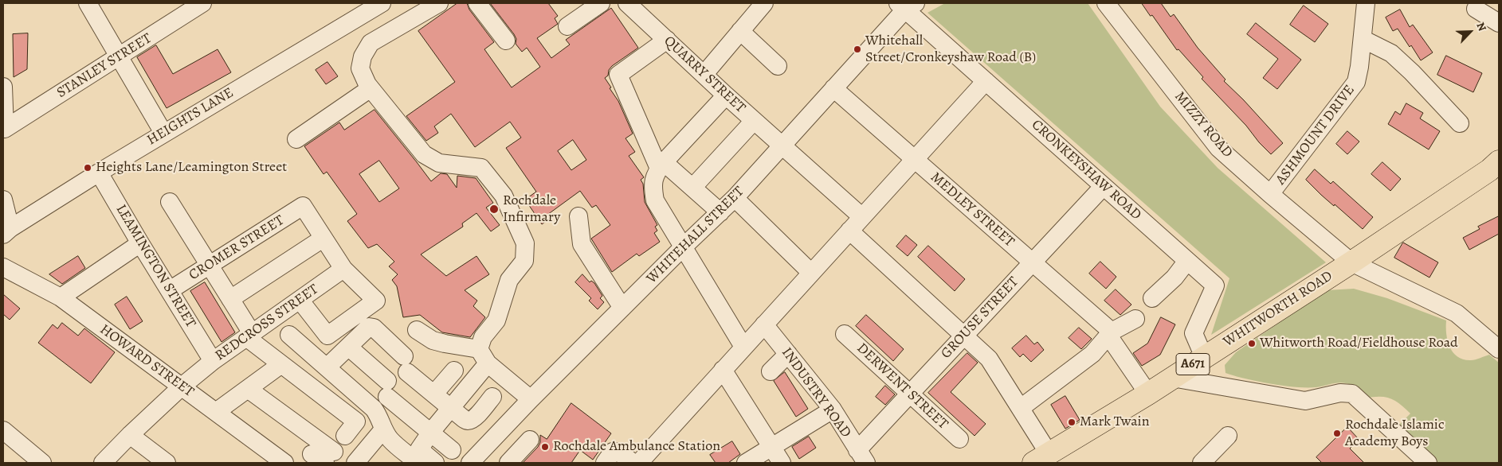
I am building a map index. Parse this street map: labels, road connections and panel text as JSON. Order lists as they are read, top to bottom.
{
  "streets": {
    "main road": ["WHITWORTH ROAD", "A671"],
    "street": [
      "STANLEY STREET",
      "QUARRY STREET",
      "HEIGHTS LANE",
      "MIZZY ROAD",
      "ASHMOUNT DRIVE",
      "CRONKEYSHAW ROAD",
      "MEDLEY STREET",
      "WHITEHALL STREET",
      "CROMER STREET",
      "LEAMINGTON STREET",
      "GROUSE STREET",
      "REDCROSS STREET",
      "HOWARD STREET",
      "DERWENT STREET",
      "INDUSTRY ROAD"
    ]
  },
  "crossings": [
    ["QUARRY STREET", "WHITEHALL STREET"],
    ["HEIGHTS LANE", "LEAMINGTON STREET"],
    ["MIZZY ROAD", "ASHMOUNT DRIVE"],
    ["MIZZY ROAD", "WHITWORTH ROAD"],
    ["CRONKEYSHAW ROAD", "WHITEHALL STREET"],
    ["CRONKEYSHAW ROAD", "WHITWORTH ROAD"],
    ["CRONKEYSHAW ROAD", "GROUSE STREET"],
    ["MEDLEY STREET", "WHITEHALL STREET"],
    ["MEDLEY STREET", "GROUSE STREET"],
    ["CROMER STREET", "LEAMINGTON STREET"],
    ["LEAMINGTON STREET", "REDCROSS STREET"],
    ["GROUSE STREET", "DERWENT STREET"],
    ["GROUSE STREET", "INDUSTRY ROAD"],
    ["REDCROSS STREET", "HOWARD STREET"]
  ],
  "places": [
    "Whitehall Street/Cronkeyshaw Road (B)",
    "Heights Lane/Leamington Street",
    "Rochdale Infirmary",
    "Whitworth Road/Fieldhouse Road",
    "Mark Twain",
    "Rochdale Islamic Academy Boys",
    "Rochdale Ambulance Station"
  ],
  "north": "top right"
}
